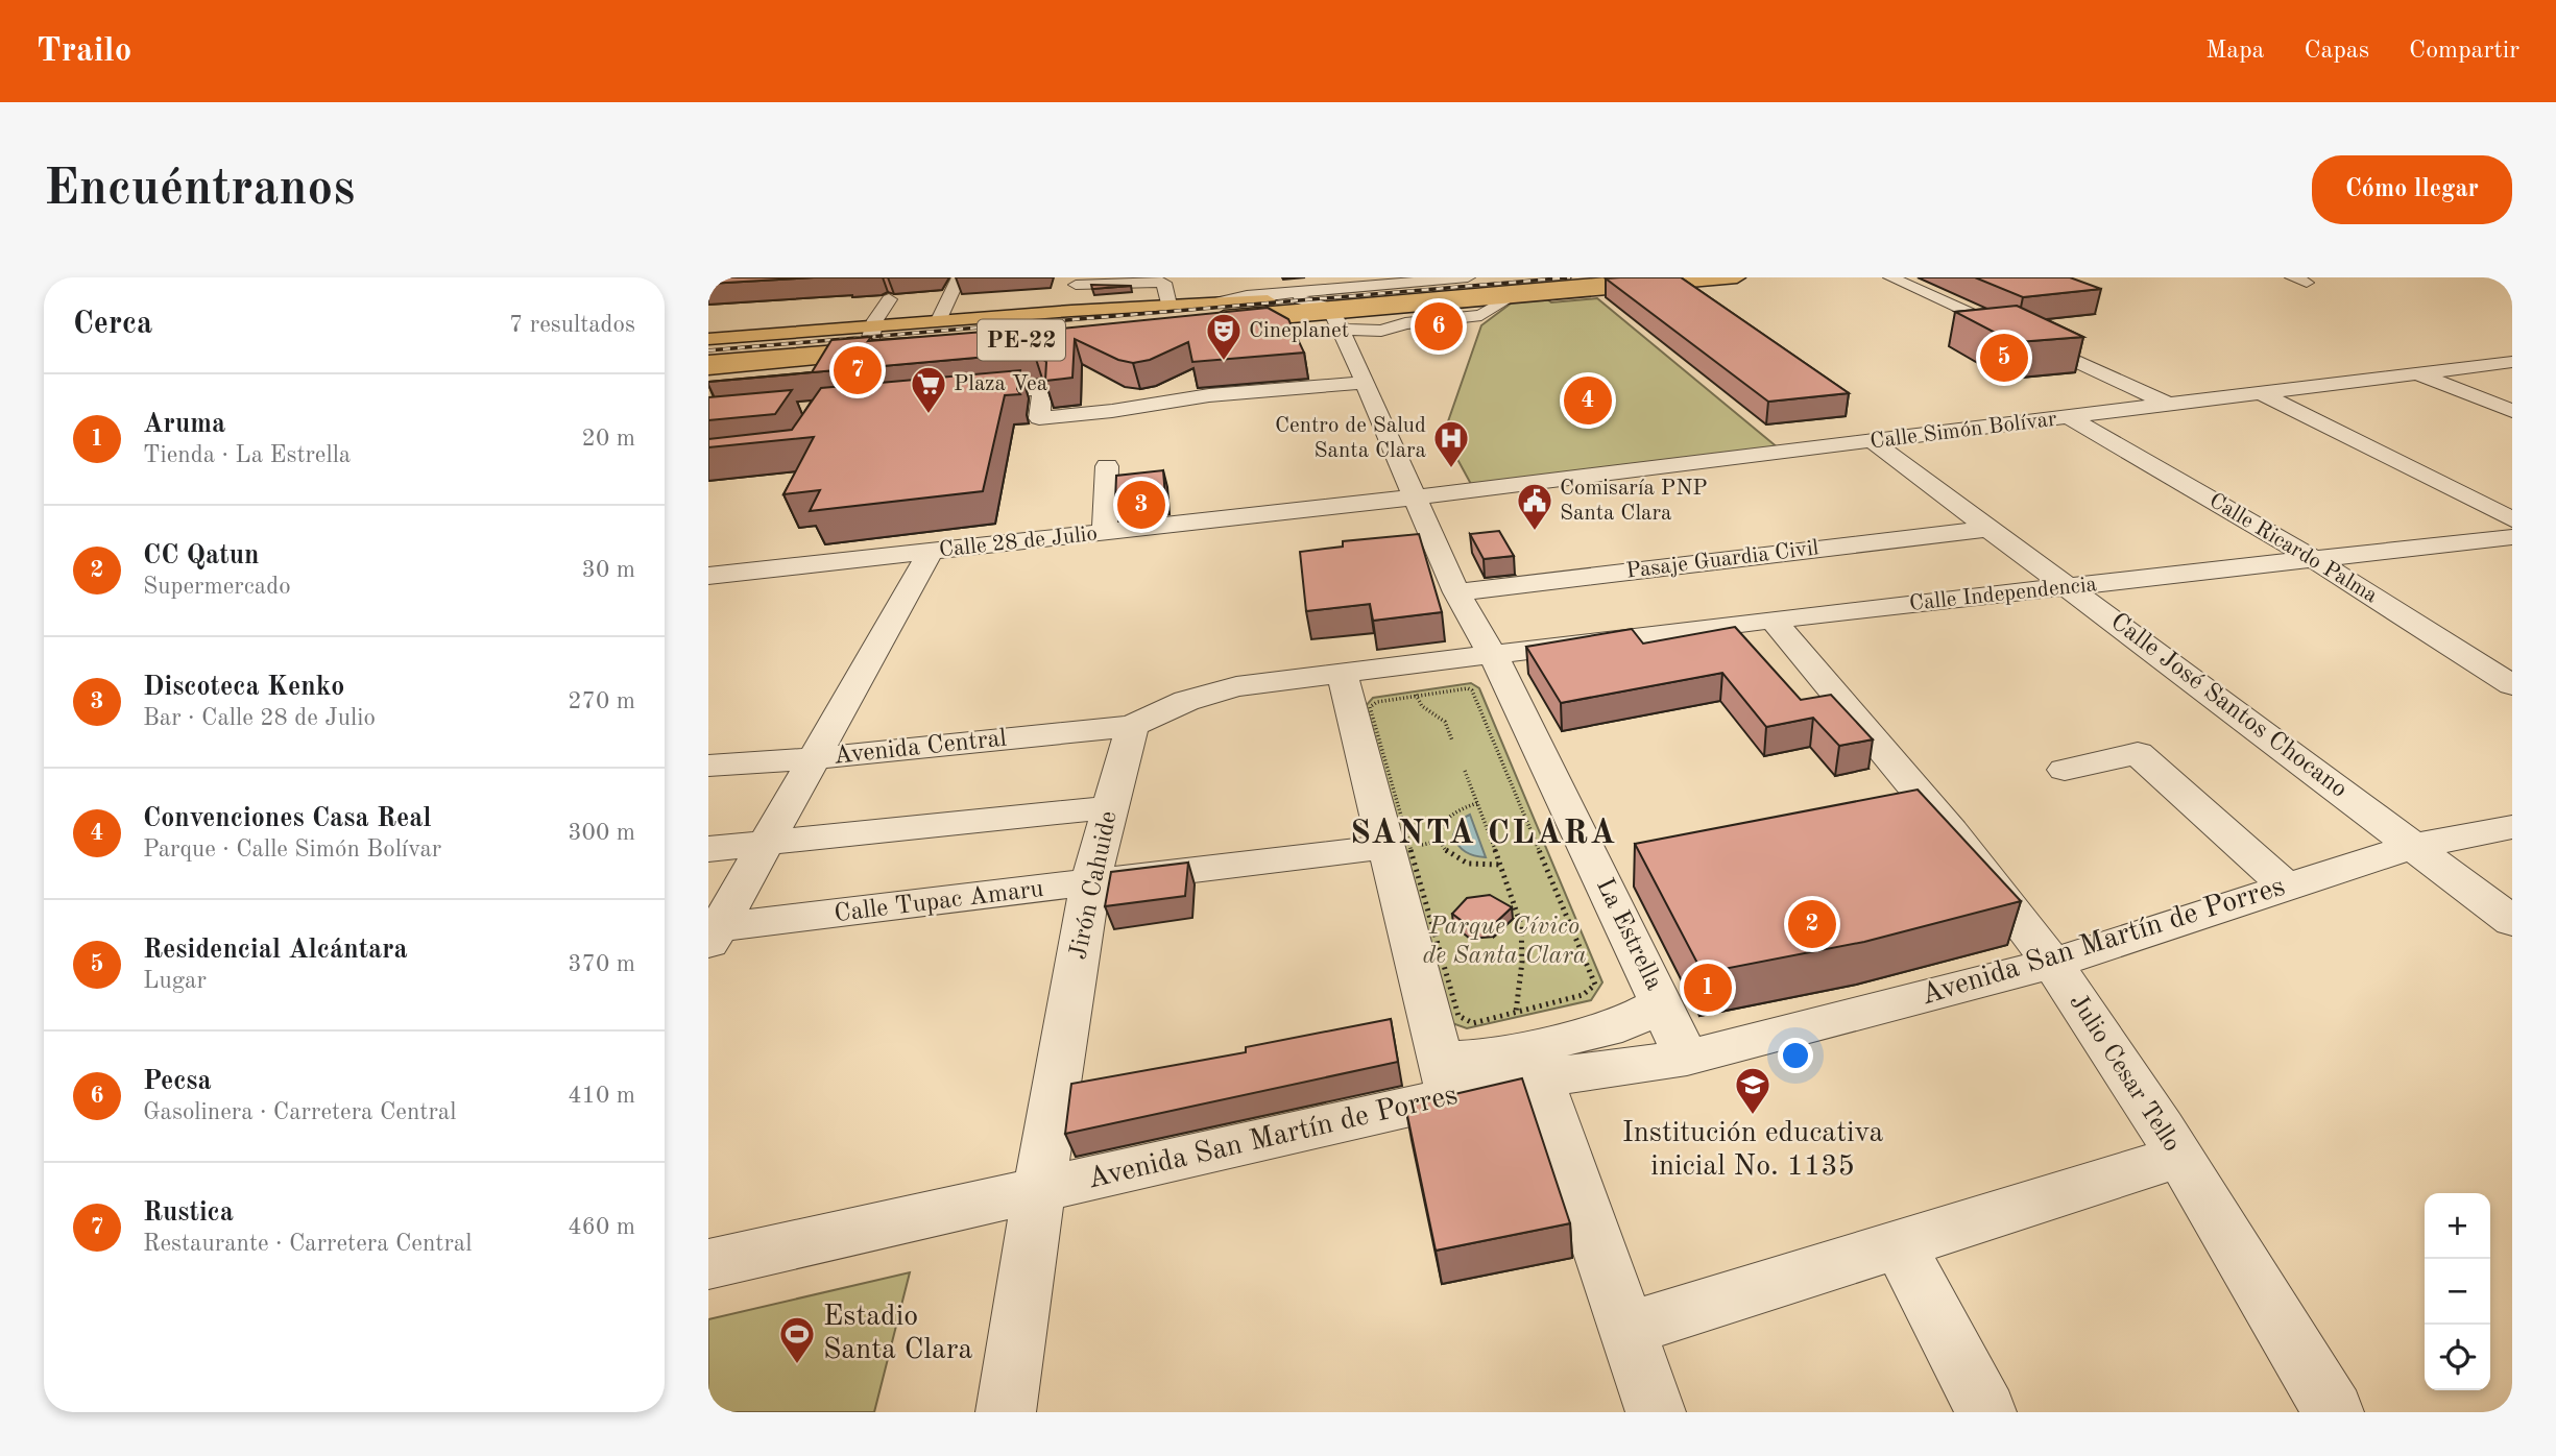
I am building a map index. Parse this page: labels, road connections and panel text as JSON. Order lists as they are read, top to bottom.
{
  "streets": {
    "main road": ["PE-22"],
    "street": [
      "Calle Simón Bolívar",
      "Calle 28 de Julio",
      "Calle Ricardo Palma",
      "Pasaje Guardia Civil",
      "Calle Independencia",
      "Calle José Santos Chocano",
      "Avenida Central",
      "Jirón Cahuide",
      "Calle Tupac Amaru",
      "La Estrella",
      "Avenida San Martín de Porres",
      "Julio Cesar Tello"
    ]
  },
  "crossings": [
    ["Calle Simón Bolívar", "Calle 28 de Julio"],
    ["Calle Simón Bolívar", "Calle Ricardo Palma"],
    ["Calle Simón Bolívar", "Calle José Santos Chocano"],
    ["Calle Simón Bolívar", "La Estrella"],
    ["Calle 28 de Julio", "La Estrella"],
    ["Calle Ricardo Palma", "Calle Independencia"],
    ["Pasaje Guardia Civil", "Calle José Santos Chocano"],
    ["Pasaje Guardia Civil", "La Estrella"],
    ["Calle Independencia", "Calle José Santos Chocano"],
    ["Calle Independencia", "La Estrella"],
    ["Calle Independencia", "Julio Cesar Tello"],
    ["Calle José Santos Chocano", "Avenida San Martín de Porres"],
    ["Avenida Central", "Jirón Cahuide"],
    ["Jirón Cahuide", "Calle Tupac Amaru"],
    ["Jirón Cahuide", "Avenida San Martín de Porres"],
    ["La Estrella", "Avenida San Martín de Porres"],
    ["Avenida San Martín de Porres", "Julio Cesar Tello"]
  ],
  "districts": ["SANTA CLARA"],
  "parks": ["Parque Cívico de Santa Clara"],
  "places": {
    "theatre": ["Cineplanet"],
    "supermarket": ["Plaza Vea"],
    "hospital": ["Centro de Salud Santa Clara"],
    "public building": ["Comisaría PNP Santa Clara"],
    "school or university": ["Institución educativa inicial No. 1135"],
    "sports": ["Estadio Santa Clara"]
  },
  "page": {
    "header": "Trailo",
    "nav": ["Mapa", "Capas", "Compartir"],
    "buttons": "Cómo llegar",
    "title": "Encuéntranos",
    "heading": ["Cerca", "7 resultados"],
    "pins": [
      "6",
      "5",
      "7",
      "4",
      "3",
      "2",
      "1"
    ],
    "list": [
      {
        "mark": "1",
        "name": "Aruma",
        "note": "Tienda · La Estrella",
        "value": "20 m"
      },
      {
        "mark": "2",
        "name": "CC Qatun",
        "note": "Supermercado",
        "value": "30 m"
      },
      {
        "mark": "3",
        "name": "Discoteca Kenko",
        "note": "Bar · Calle 28 de Julio",
        "value": "270 m"
      },
      {
        "mark": "4",
        "name": "Convenciones Casa Real",
        "note": "Parque · Calle Simón Bolívar",
        "value": "300 m"
      },
      {
        "mark": "5",
        "name": "Residencial Alcántara",
        "note": "Lugar",
        "value": "370 m"
      },
      {
        "mark": "6",
        "name": "Pecsa",
        "note": "Gasolinera · Carretera Central",
        "value": "410 m"
      },
      {
        "mark": "7",
        "name": "Rustica",
        "note": "Restaurante · Carretera Central",
        "value": "460 m"
      }
    ],
    "map_buttons": ["+", "−"]
  }
}
